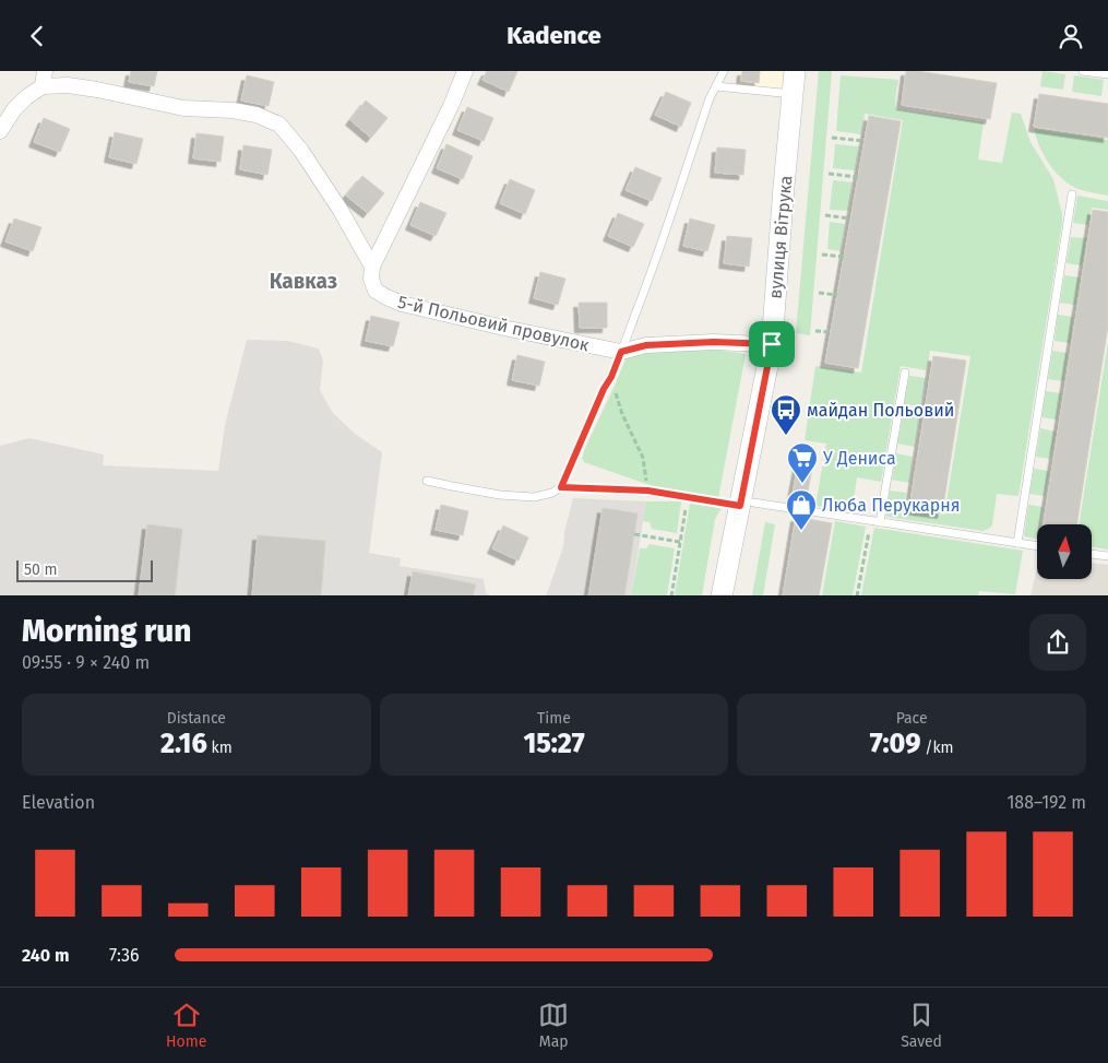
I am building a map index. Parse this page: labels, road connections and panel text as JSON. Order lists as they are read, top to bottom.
{
  "streets": {
    "main road": ["вулиця Вітрука"],
    "street": ["5-й Польовий провулок"]
  },
  "crossings": [
    ["вулиця Вітрука", "5-й Польовий провулок"]
  ],
  "districts": ["Кавказ"],
  "places": {
    "bus stop": ["майдан Польовий"],
    "supermarket": ["У Дениса"],
    "shop": ["Люба Перукарня"]
  },
  "scale_bar": "50 m",
  "north": "top",
  "page": {
    "header": "Kadence",
    "scale": "50 m",
    "heading": ["Morning run", "09:55 · 9 × 240 m"],
    "stats": [
      ["Distance", "2.16 km"],
      ["Time", "15:27"],
      ["Pace", "7:09 /km"]
    ],
    "chart": ["Elevation", "188–192 m"],
    "list": [
      {
        "name": "240 m",
        "note": "7:36"
      }
    ],
    "tabs": ["Home", "Map", "Saved"]
  }
}
